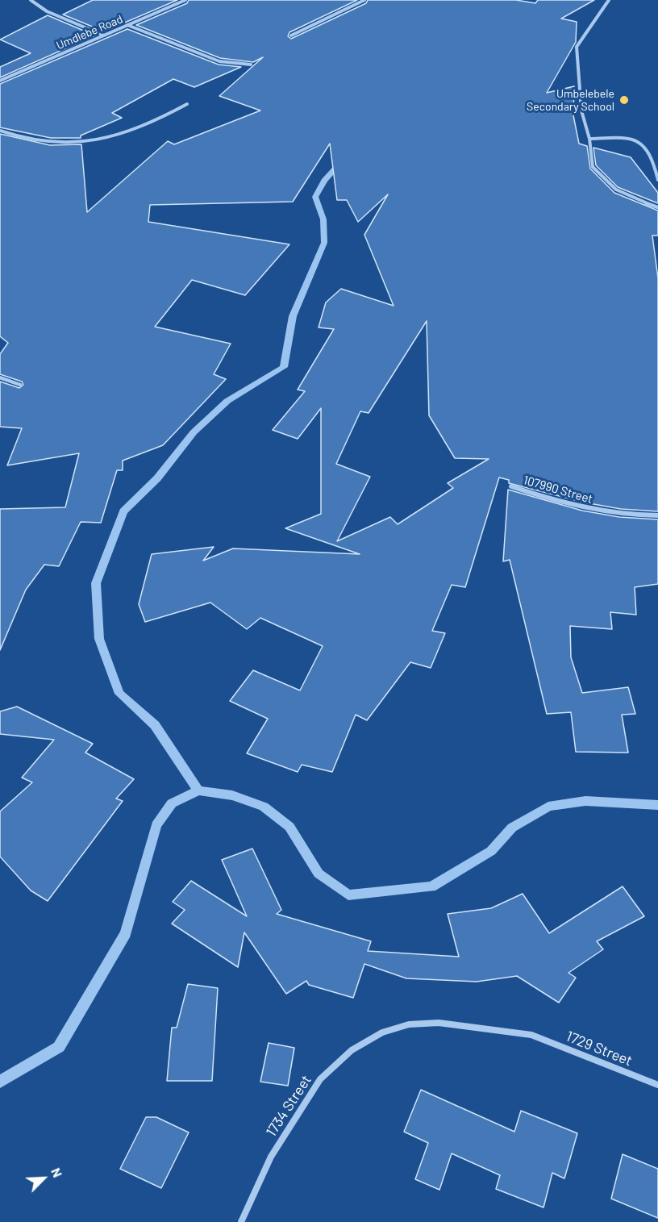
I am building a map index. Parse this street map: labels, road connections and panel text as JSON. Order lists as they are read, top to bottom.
{
  "streets": {
    "street": [
      "Umdlebe Road",
      "107990 Street",
      "1729 Street",
      "1734 Street"
    ]
  },
  "crossings": [
    ["1729 Street", "1734 Street"]
  ],
  "places": ["Umbelebele Secondary School"],
  "north": "top right"
}
